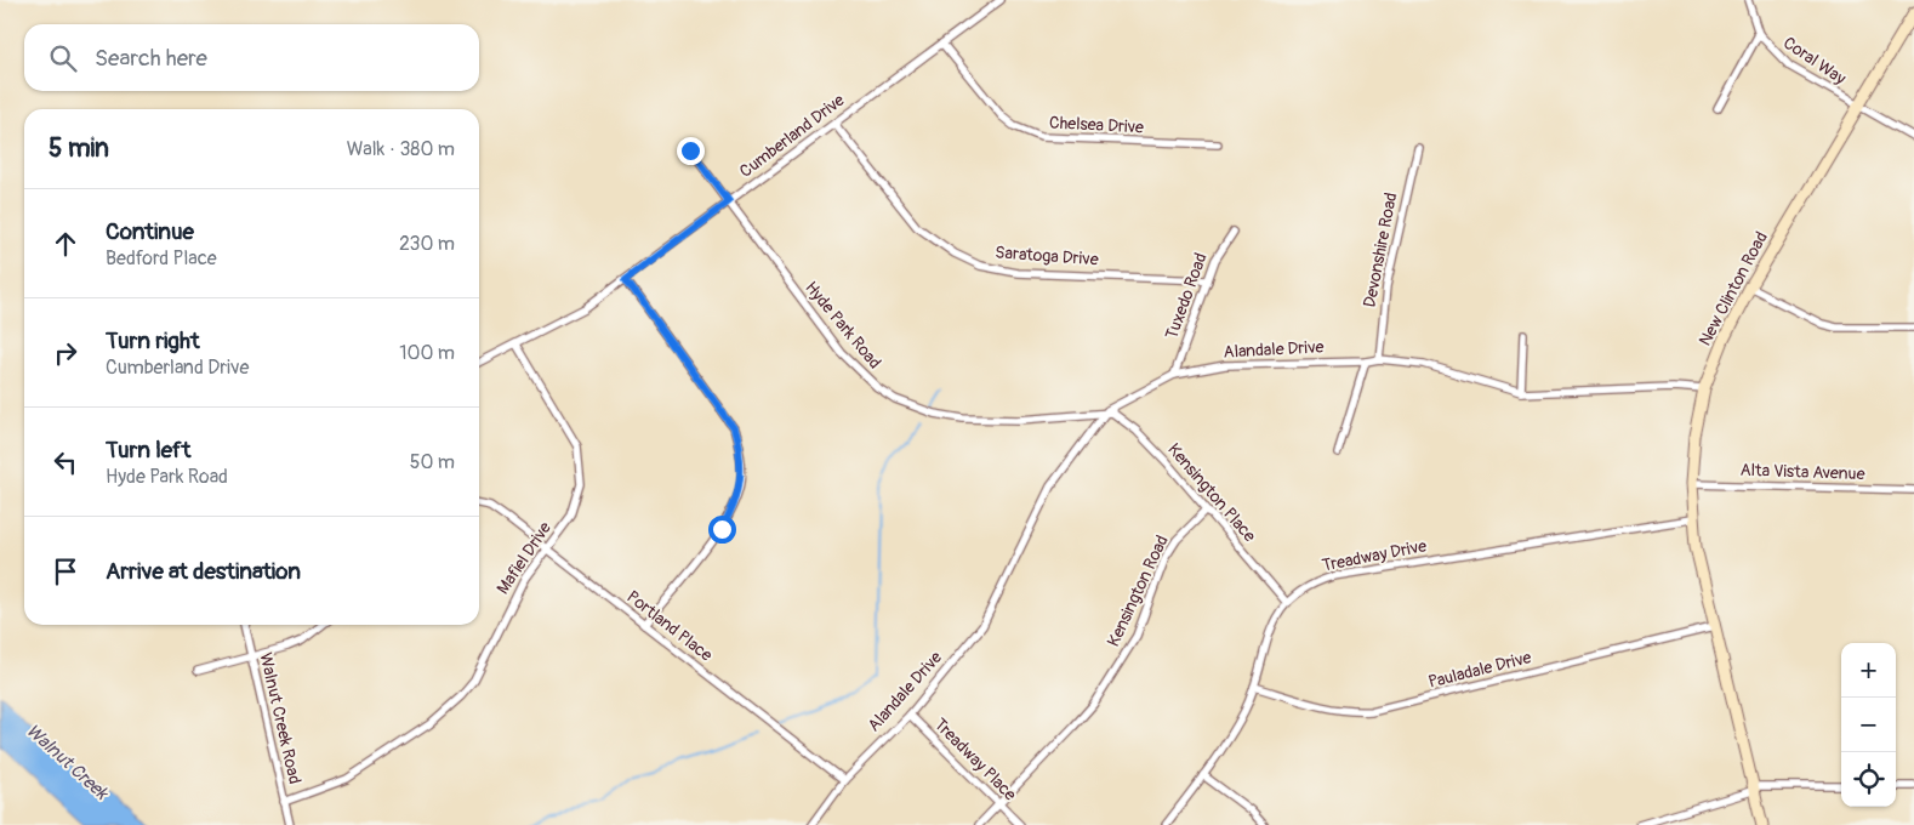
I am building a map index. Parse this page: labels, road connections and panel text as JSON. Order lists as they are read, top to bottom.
{
  "streets": {
    "street": [
      "Coral Way",
      "Chelsea Drive",
      "Cumberland Drive",
      "Devonshire Road",
      "Saratoga Drive",
      "New Clinton Road",
      "Tuxedo Road",
      "Hyde Park Road",
      "Alandale Drive",
      "Alta Vista Avenue",
      "Kensington Place",
      "Treadway Drive",
      "Mafiel Drive",
      "Kensington Road",
      "Portland Place",
      "Pauladale Drive",
      "Walnut Creek Road",
      "Treadway Place"
    ]
  },
  "crossings": [
    ["Coral Way", "New Clinton Road"],
    ["Chelsea Drive", "Cumberland Drive"],
    ["Cumberland Drive", "Saratoga Drive"],
    ["Cumberland Drive", "Hyde Park Road"],
    ["Cumberland Drive", "Mafiel Drive"],
    ["Devonshire Road", "Alandale Drive"],
    ["Saratoga Drive", "Tuxedo Road"],
    ["New Clinton Road", "Alandale Drive"],
    ["New Clinton Road", "Alta Vista Avenue"],
    ["New Clinton Road", "Treadway Drive"],
    ["New Clinton Road", "Pauladale Drive"],
    ["Tuxedo Road", "Alandale Drive"],
    ["Hyde Park Road", "Alandale Drive"],
    ["Hyde Park Road", "Kensington Place"],
    ["Alandale Drive", "Kensington Place"],
    ["Alandale Drive", "Portland Place"],
    ["Alandale Drive", "Treadway Place"],
    ["Kensington Place", "Treadway Drive"],
    ["Kensington Place", "Kensington Road"],
    ["Treadway Drive", "Pauladale Drive"],
    ["Mafiel Drive", "Portland Place"],
    ["Mafiel Drive", "Walnut Creek Road"],
    ["Kensington Road", "Treadway Place"]
  ],
  "water": ["Walnut Creek"],
  "page": {
    "search": "Search here",
    "heading": ["5 min", "Walk · 380 m"],
    "list": [
      ["Continue", "Bedford Place", "230 m"],
      ["Turn right", "Cumberland Drive", "100 m"],
      ["Turn left", "Hyde Park Road", "50 m"],
      "Arrive at destination"
    ],
    "map_buttons": ["+", "−"]
  }
}
